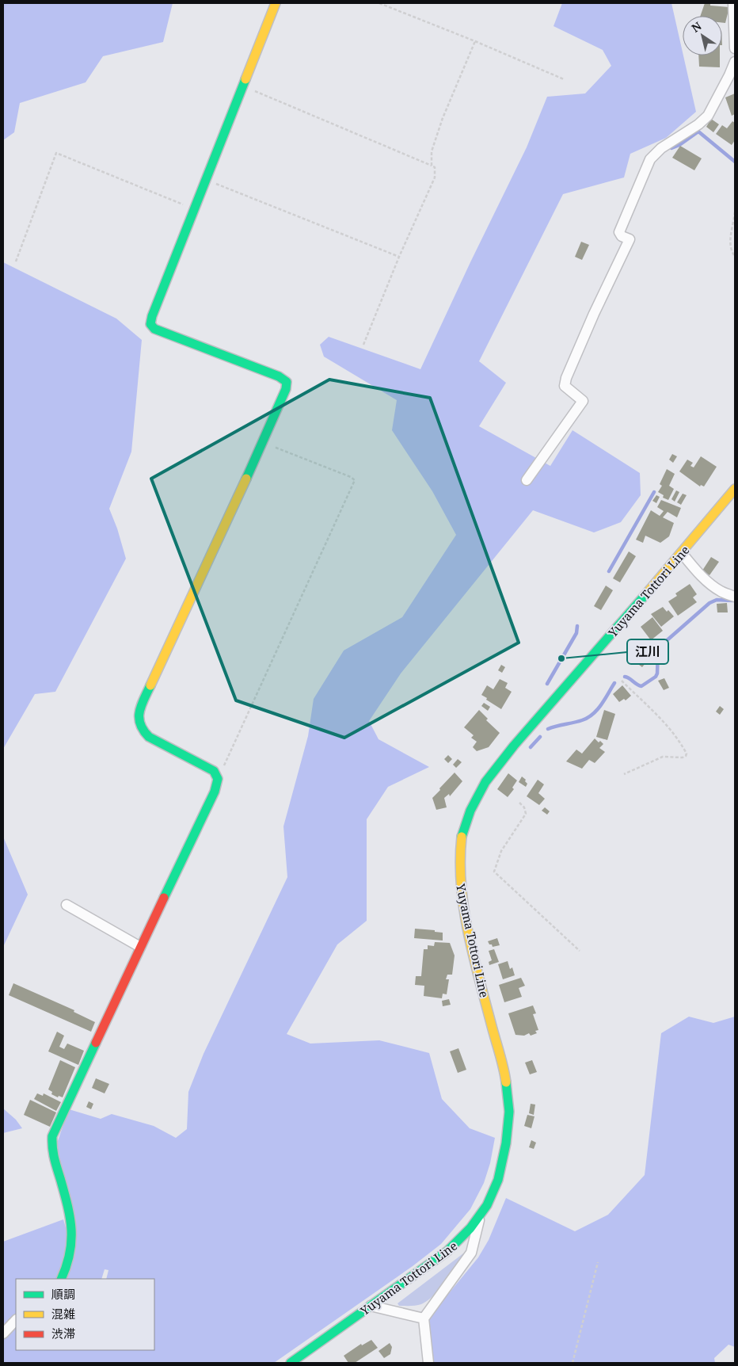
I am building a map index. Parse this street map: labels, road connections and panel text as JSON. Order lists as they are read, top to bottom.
{
  "streets": {
    "street": ["Yuyama Tottori Line"]
  },
  "places": ["江川"],
  "legend": ["順調", "混雑", "渋滞"],
  "north": "top left"
}
